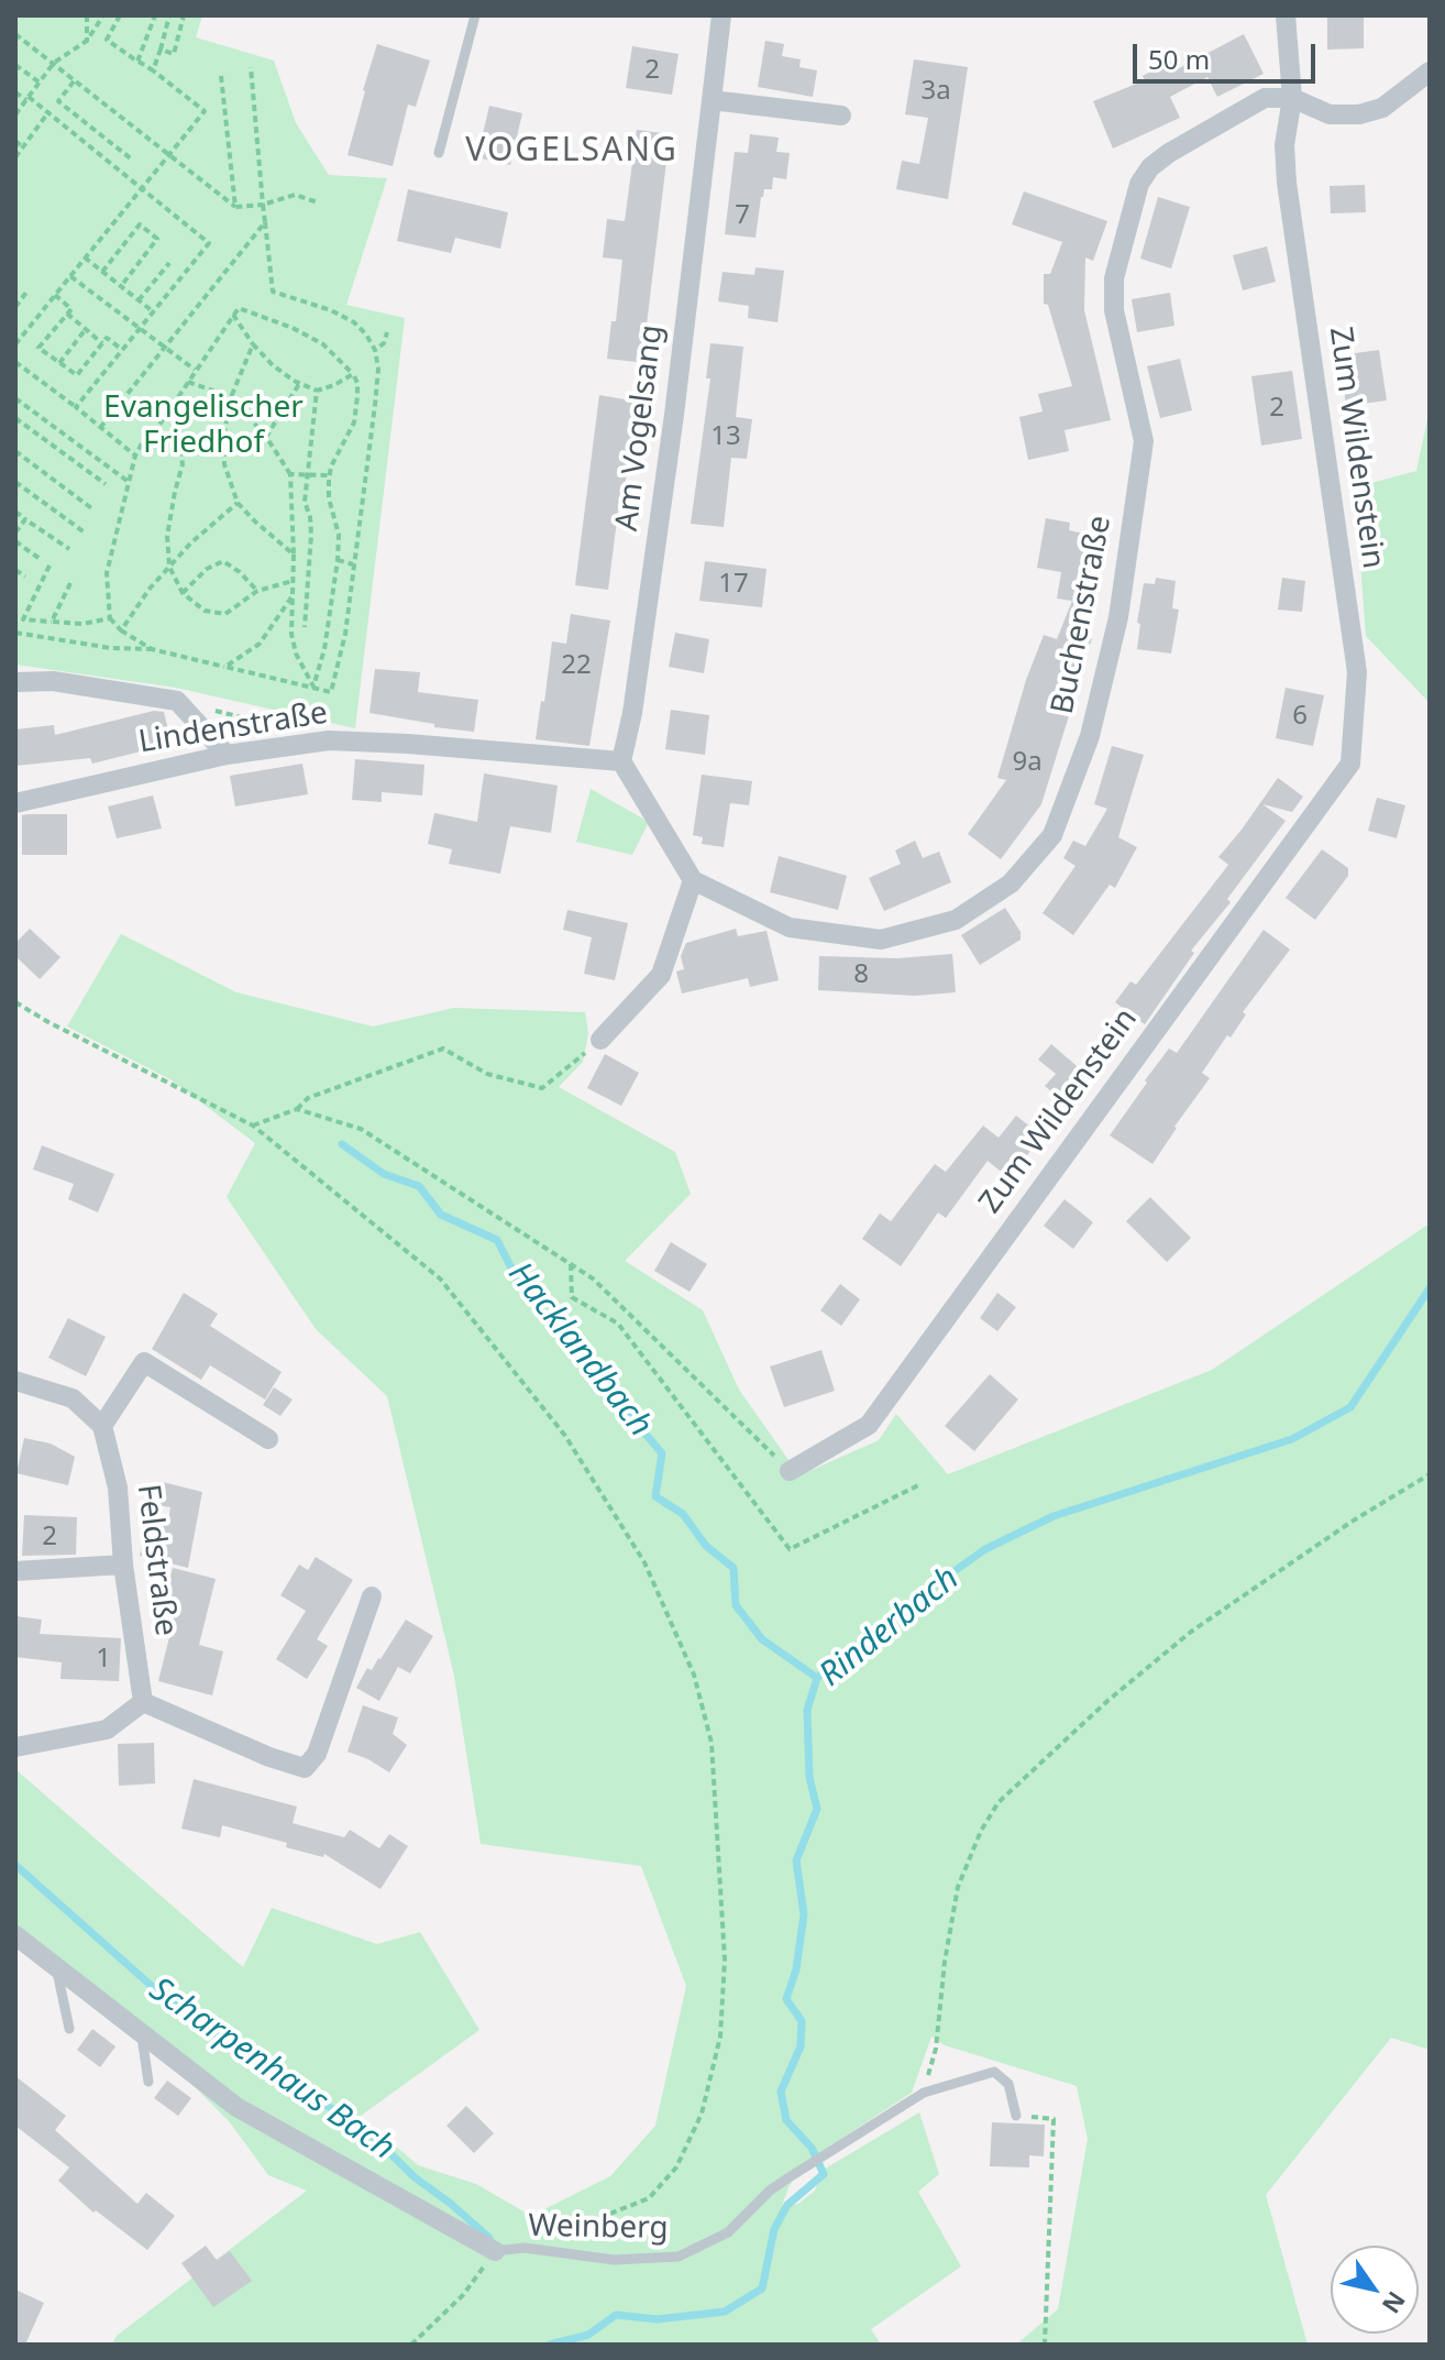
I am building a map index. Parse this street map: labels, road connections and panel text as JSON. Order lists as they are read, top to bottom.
{
  "streets": {
    "street": [
      "Am Vogelsang",
      "Zum Wildenstein",
      "Buchenstraße",
      "Lindenstraße",
      "Feldstraße"
    ],
    "lane": ["Weinberg"]
  },
  "crossings": [
    ["Am Vogelsang", "Lindenstraße"],
    ["Zum Wildenstein", "Buchenstraße"]
  ],
  "districts": ["VOGELSANG"],
  "water": ["Hacklandbach", "Rinderbach", "Scharpenhaus Bach"],
  "parks": ["Evangelischer Friedhof"],
  "house_numbers": [
    "2",
    "3a",
    "7",
    "2",
    "13",
    "17",
    "22",
    "6",
    "9a",
    "8",
    "2",
    "1"
  ],
  "scale_bar": "50 m",
  "north": "bottom right"
}
